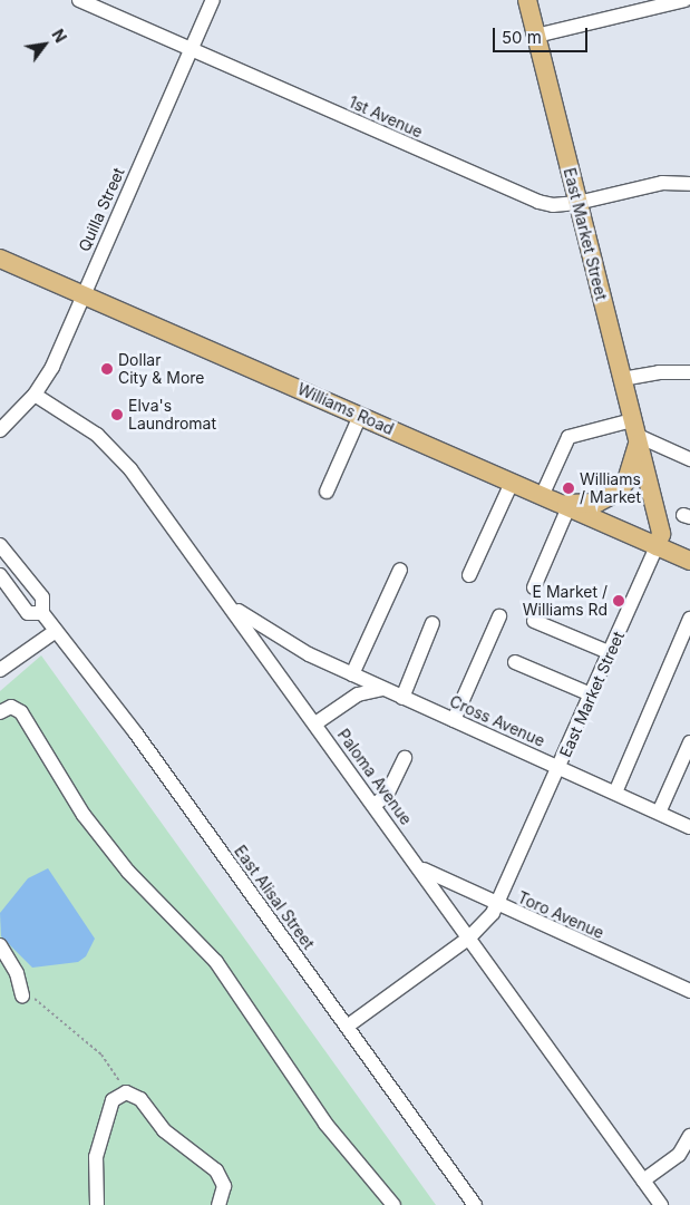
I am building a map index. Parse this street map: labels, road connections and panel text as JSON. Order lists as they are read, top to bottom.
{
  "streets": {
    "main road": ["East Market Street", "Williams Road"],
    "street": [
      "1st Avenue",
      "Quilla Street",
      "Cross Avenue",
      "Paloma Avenue",
      "East Alisal Street",
      "Toro Avenue"
    ]
  },
  "crossings": [
    ["1st Avenue", "Quilla Street"],
    ["1st Avenue", "East Market Street"],
    ["Quilla Street", "Williams Road"],
    ["Quilla Street", "Paloma Avenue"],
    ["East Market Street", "Williams Road"],
    ["East Market Street", "Cross Avenue"],
    ["East Market Street", "Paloma Avenue"],
    ["East Market Street", "East Alisal Street"],
    ["East Market Street", "Toro Avenue"],
    ["Cross Avenue", "Paloma Avenue"],
    ["Paloma Avenue", "Toro Avenue"]
  ],
  "places": [
    "Dollar City & More",
    "Elva's Laundromat",
    "Williams / Market",
    "E Market / Williams Rd"
  ],
  "scale_bar": "50 m",
  "north": "top right"
}
